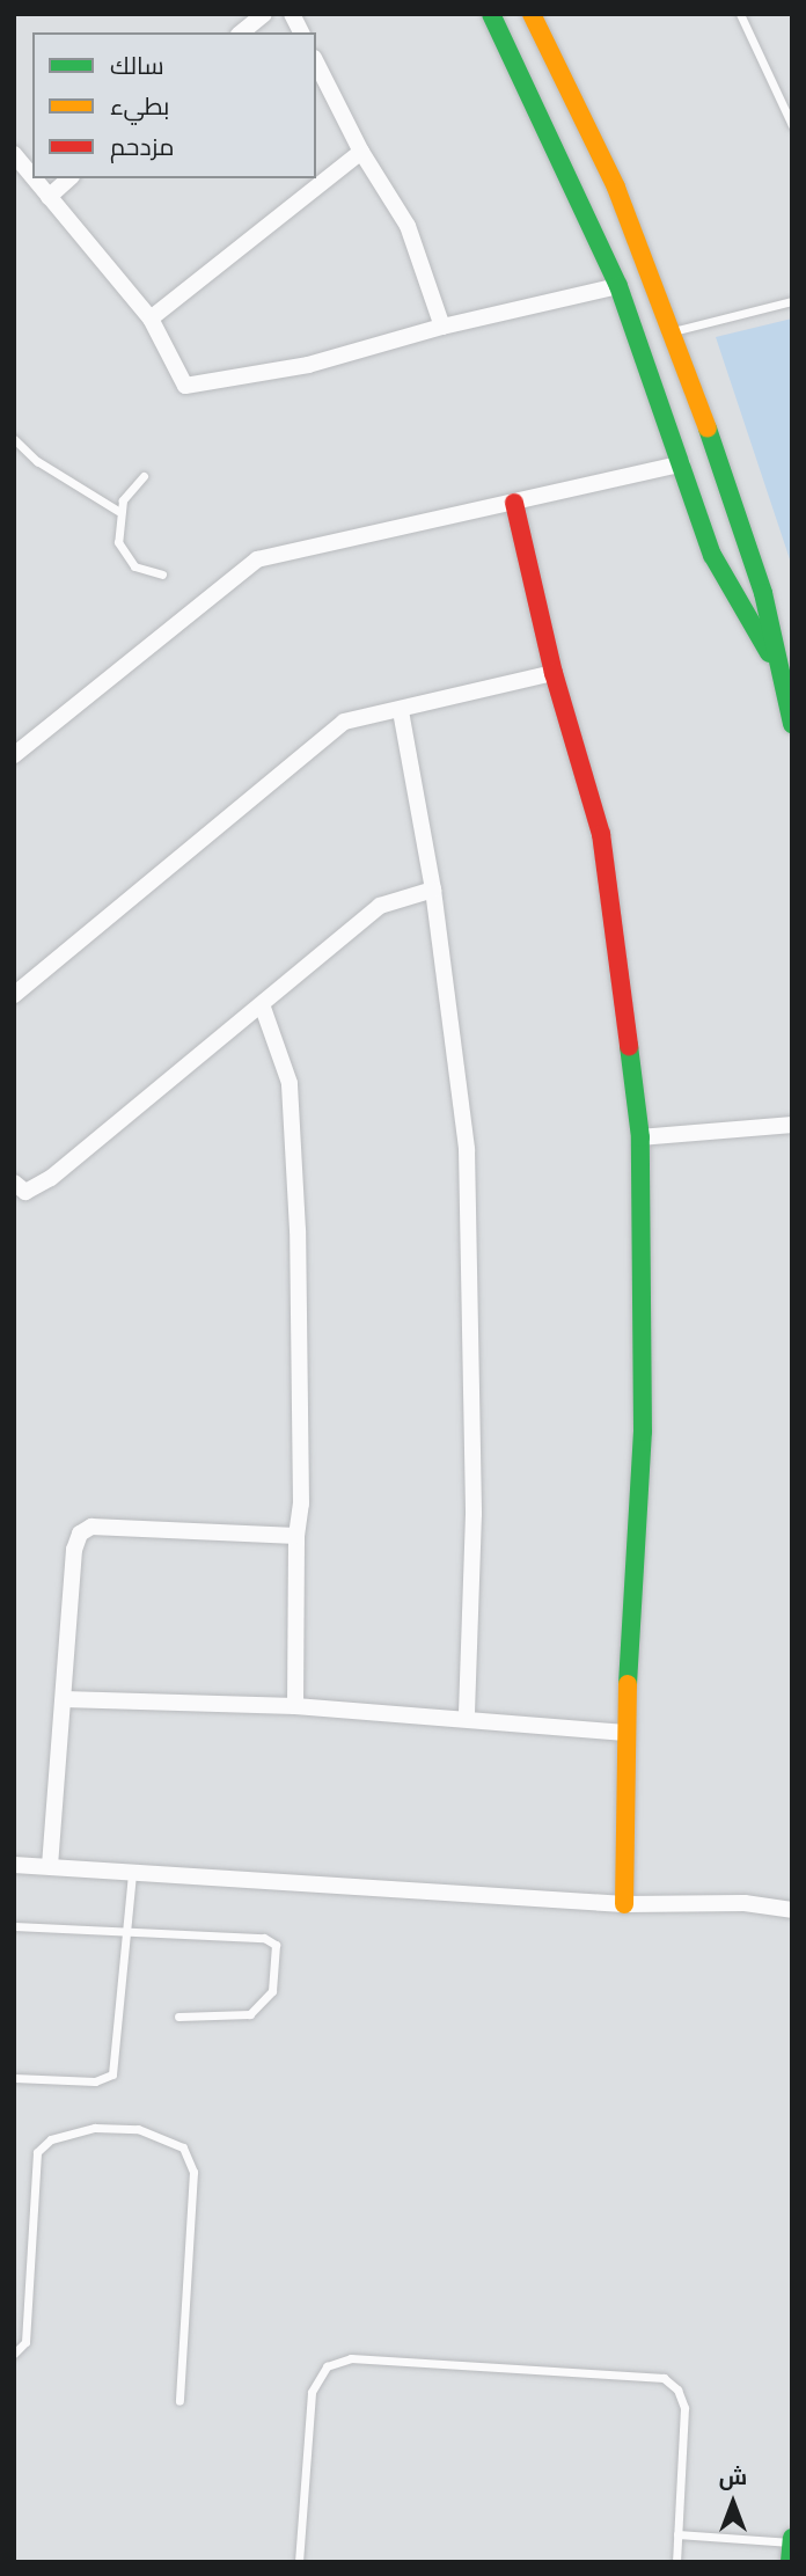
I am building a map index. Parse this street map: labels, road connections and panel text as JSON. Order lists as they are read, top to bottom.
{
  "legend": ["سالك", "بطيء", "مزدحم"],
  "north": "top"
}
